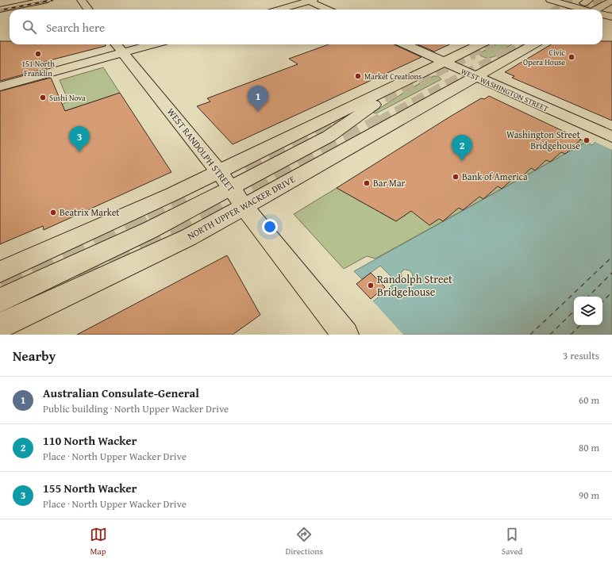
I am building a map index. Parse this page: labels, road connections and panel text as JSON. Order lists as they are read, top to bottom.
{
  "streets": {
    "main road": ["WEST WASHINGTON STREET", "WEST RANDOLPH STREET", "NORTH UPPER WACKER DRIVE"]
  },
  "crossings": [
    ["WEST WASHINGTON STREET", "NORTH UPPER WACKER DRIVE"],
    ["WEST RANDOLPH STREET", "NORTH UPPER WACKER DRIVE"]
  ],
  "places": [
    "151 North Franklin",
    "Civic Opera House",
    "Market Creations",
    "Sushi Nova",
    "Washington Street Bridgehouse",
    "Bank of America",
    "Bar Mar",
    "Beatrix Market",
    "Randolph Street Bridgehouse"
  ],
  "page": {
    "search": "Search here",
    "pins": ["1", "3", "2"],
    "heading": ["Nearby", "3 results"],
    "list": [
      {
        "mark": "1",
        "name": "Australian Consulate-General",
        "note": "Public building · North Upper Wacker Drive",
        "value": "60 m"
      },
      {
        "mark": "2",
        "name": "110 North Wacker",
        "note": "Place · North Upper Wacker Drive",
        "value": "80 m"
      },
      {
        "mark": "3",
        "name": "155 North Wacker",
        "note": "Place · North Upper Wacker Drive",
        "value": "90 m"
      }
    ],
    "nav": ["Map", "Directions", "Saved"]
  }
}
